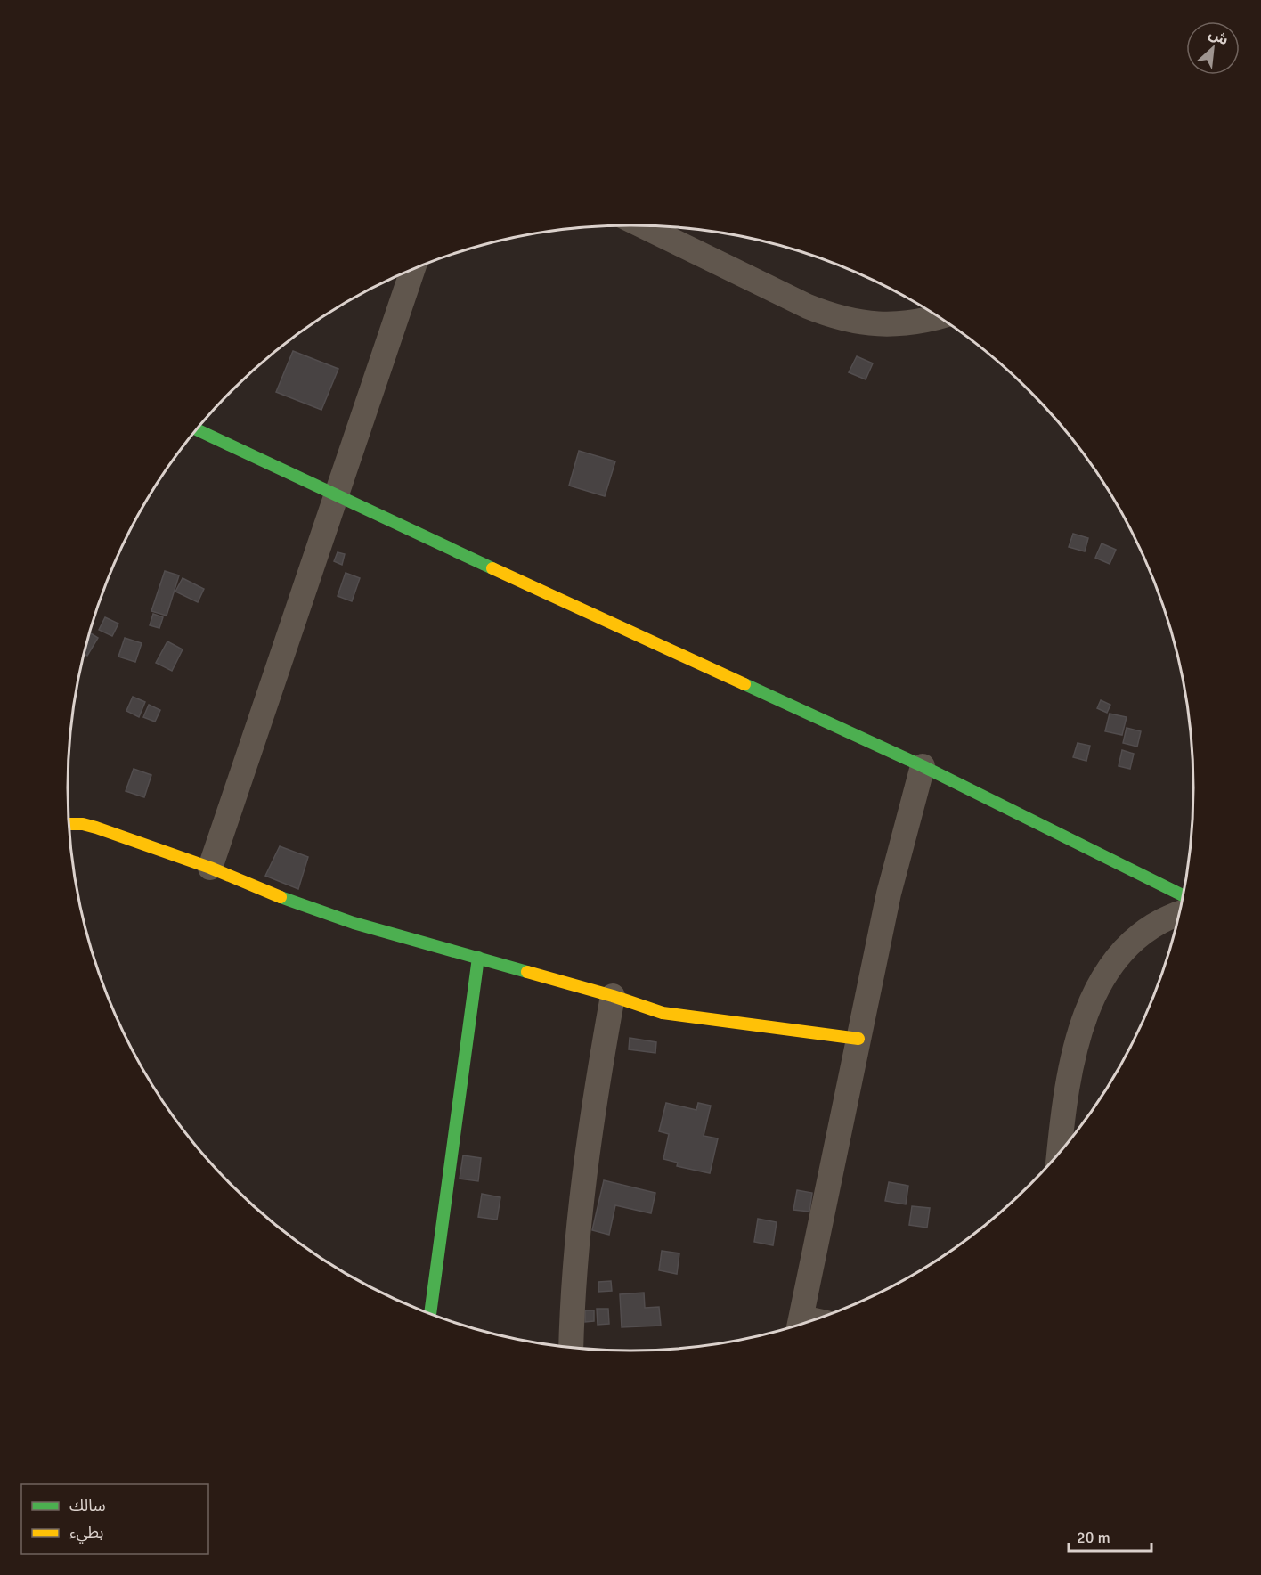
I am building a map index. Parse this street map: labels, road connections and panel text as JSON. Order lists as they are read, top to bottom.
{
  "legend": ["سالك", "بطيء"],
  "scale_bar": "20 m",
  "north": "top right"
}
